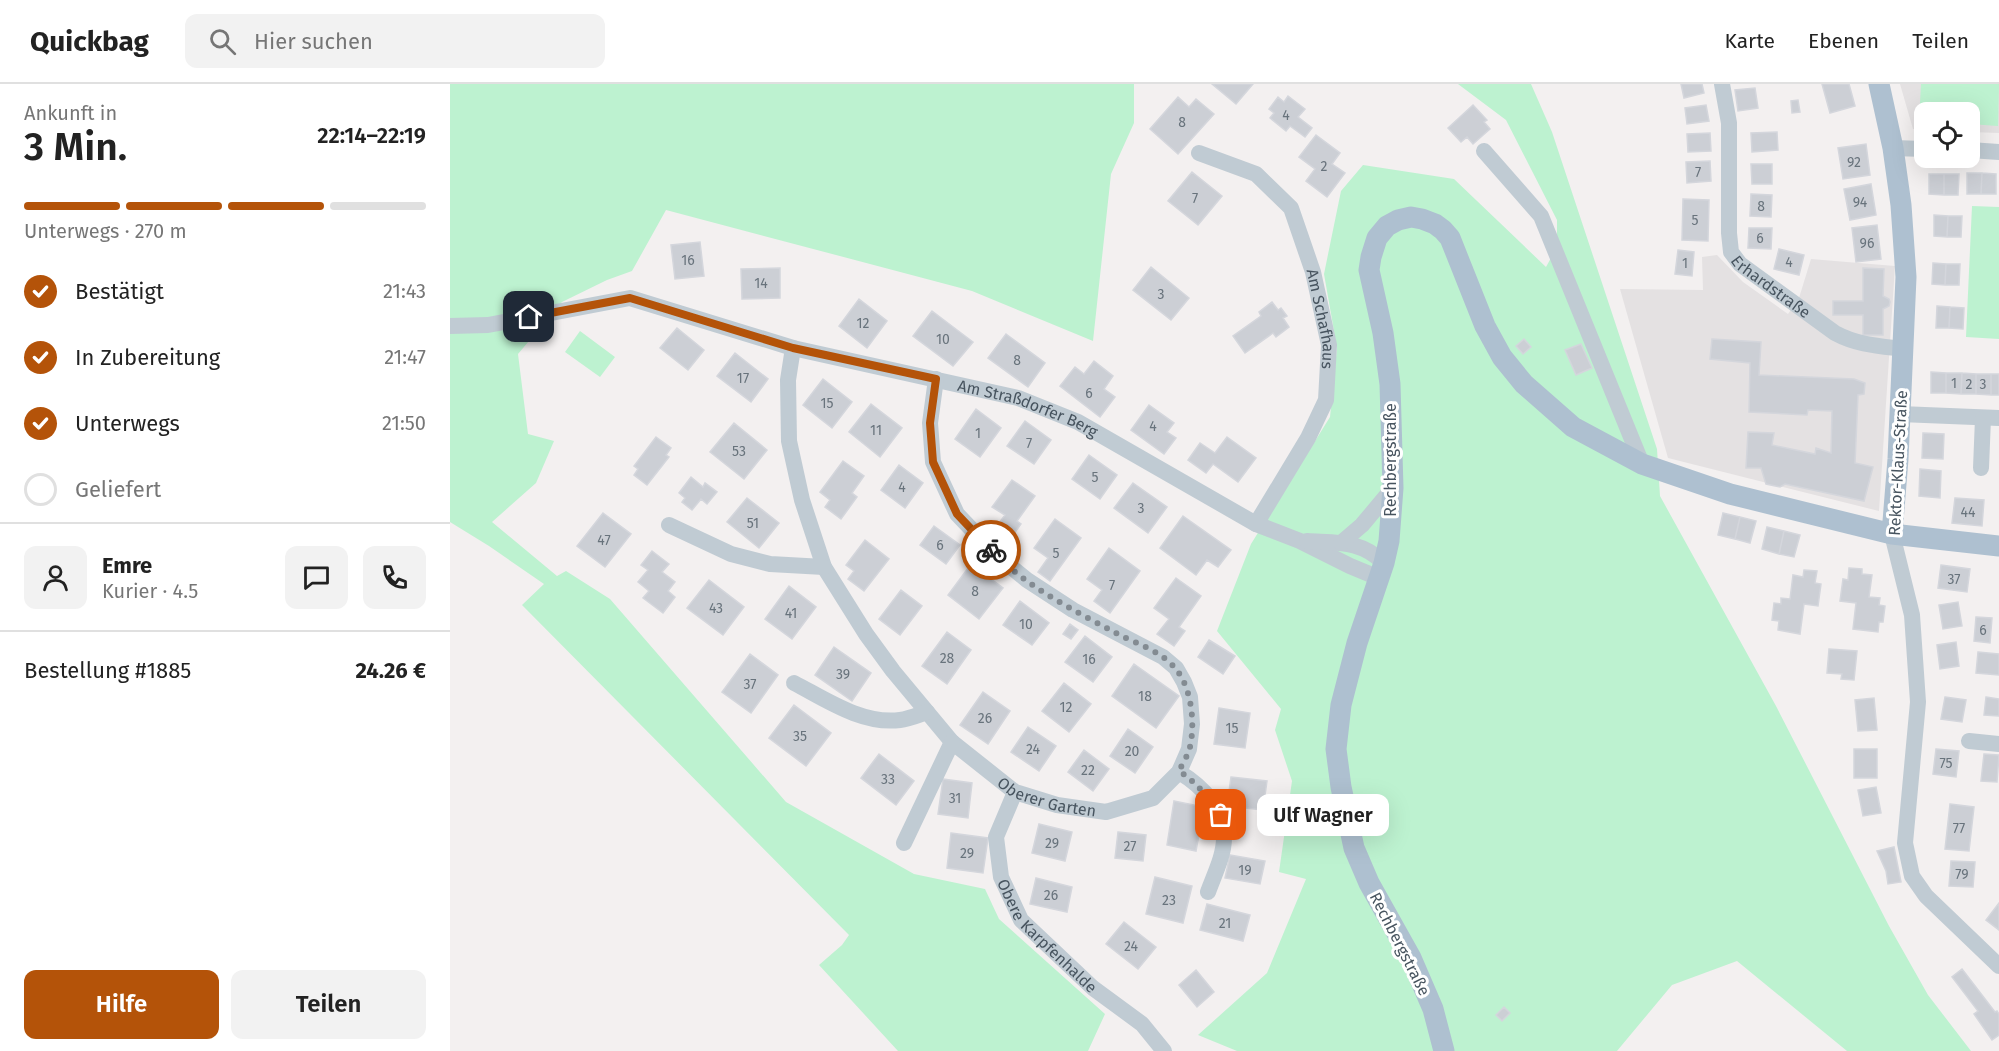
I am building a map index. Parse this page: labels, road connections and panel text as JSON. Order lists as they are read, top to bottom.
{
  "streets": {
    "main road": ["Rechbergstraße", "Rektor-Klaus-Straße"],
    "street": [
      "Erhardstraße",
      "Am Schafhaus",
      "Am Straßdorfer Berg",
      "Oberer Garten",
      "Obere Karpfenhalde"
    ]
  },
  "crossings": [
    ["Erhardstraße", "Rektor-Klaus-Straße"],
    ["Am Schafhaus", "Am Straßdorfer Berg"],
    ["Am Straßdorfer Berg", "Rechbergstraße"],
    ["Am Straßdorfer Berg", "Oberer Garten"],
    ["Rechbergstraße", "Rektor-Klaus-Straße"],
    ["Oberer Garten", "Obere Karpfenhalde"]
  ],
  "places": ["Ulf Wagner"],
  "house_numbers": [
    "4",
    "8",
    "92",
    "2",
    "7",
    "7",
    "94",
    "8",
    "5",
    "6",
    "96",
    "16",
    "4",
    "1",
    "14",
    "3",
    "12",
    "10",
    "8",
    "17",
    "1",
    "2",
    "3",
    "6",
    "15",
    "4",
    "11",
    "1",
    "7",
    "53",
    "5",
    "4",
    "3",
    "44",
    "51",
    "47",
    "6",
    "5",
    "37",
    "7",
    "8",
    "43",
    "41",
    "10",
    "6",
    "28",
    "16",
    "39",
    "37",
    "18",
    "12",
    "26",
    "15",
    "35",
    "24",
    "20",
    "75",
    "22",
    "33",
    "31",
    "77",
    "29",
    "27",
    "29",
    "19",
    "79",
    "26",
    "23",
    "21",
    "24"
  ],
  "page": {
    "header": "Quickbag",
    "search": "Hier suchen",
    "nav": ["Karte", "Ebenen", "Teilen"],
    "heading": ["3 Min.", "Ankunft in", "22:14–22:19"],
    "panel": [
      "Emre",
      "Kurier · 4.5",
      "Bestellung #1885",
      "24.26 €"
    ],
    "bar": "Unterwegs · 270 m",
    "list": [
      ["Bestätigt", "21:43"],
      ["In Zubereitung", "21:47"],
      ["Unterwegs", "21:50"],
      "Geliefert"
    ],
    "bubble": "Ulf Wagner",
    "buttons": ["Hilfe", "Teilen"]
  }
}
